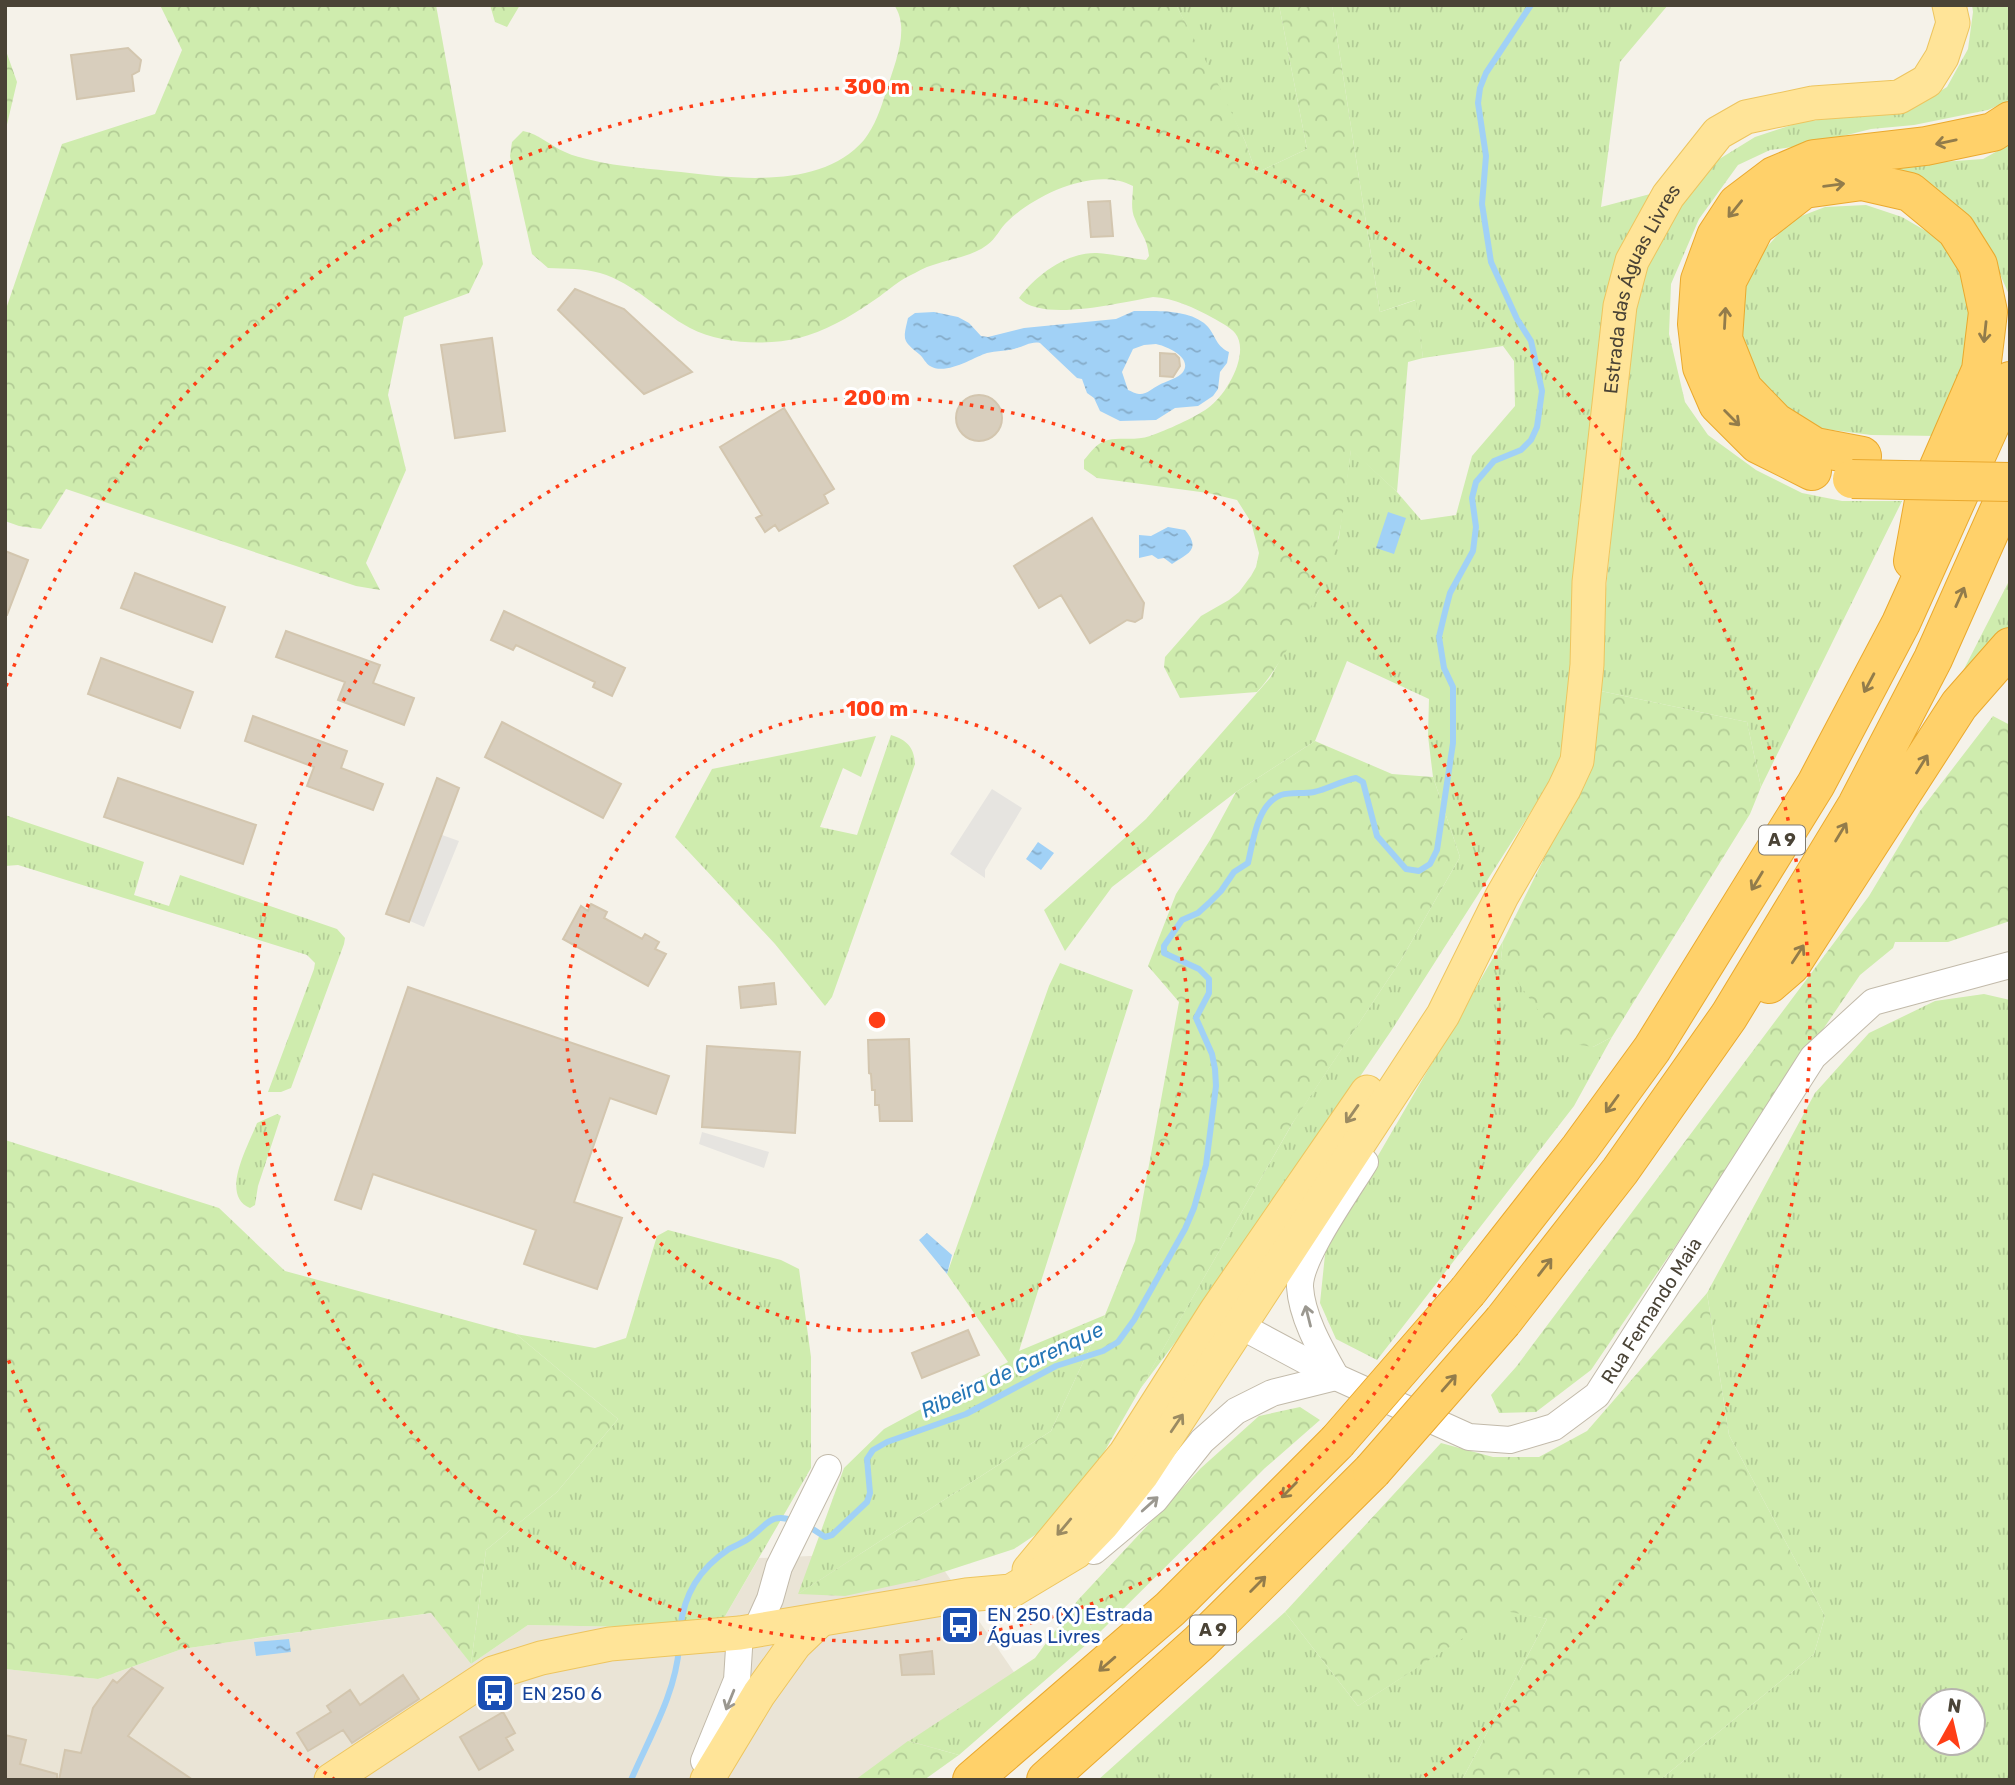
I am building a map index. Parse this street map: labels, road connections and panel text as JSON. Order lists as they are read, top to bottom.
{
  "streets": {
    "highway": ["A 9"],
    "main road": ["Estrada das Águas Livres"],
    "street": ["Rua Fernando Maia"]
  },
  "water": ["Ribeira de Carenque"],
  "places": {
    "bus stop": ["EN 250 (X) Estrada Águas Livres", "EN 250 6"]
  },
  "north": "top",
  "rings": ["300 m", "200 m", "100 m"]
}
